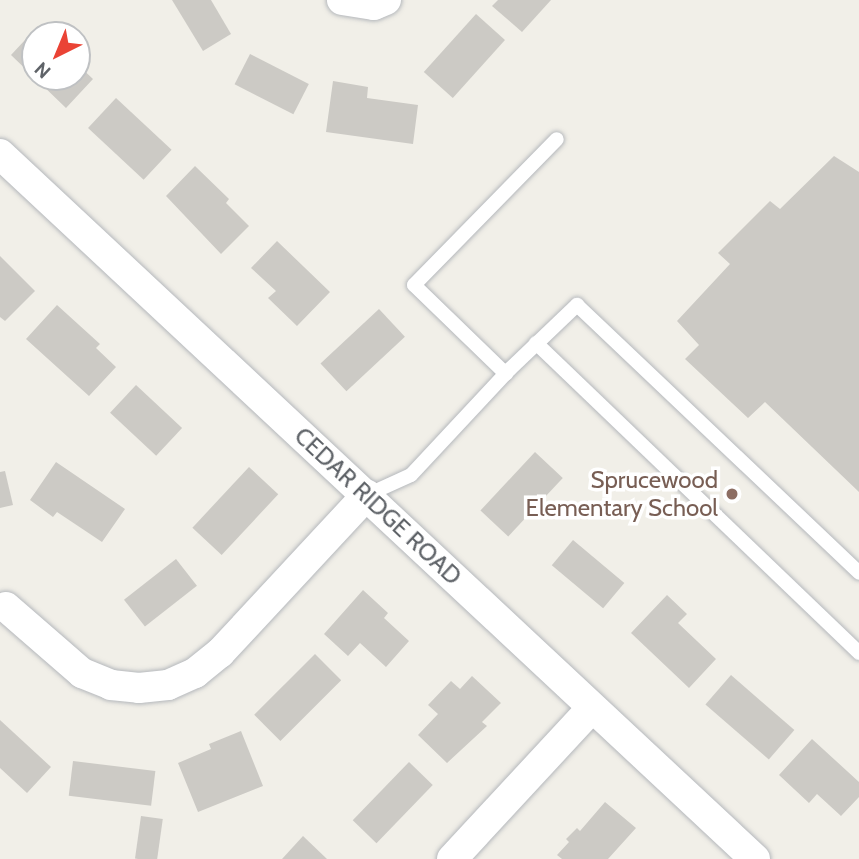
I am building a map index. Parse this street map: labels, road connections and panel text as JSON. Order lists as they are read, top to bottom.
{
  "streets": {
    "street": ["CEDAR RIDGE ROAD"]
  },
  "places": ["Sprucewood Elementary School"],
  "north": "bottom left"
}
